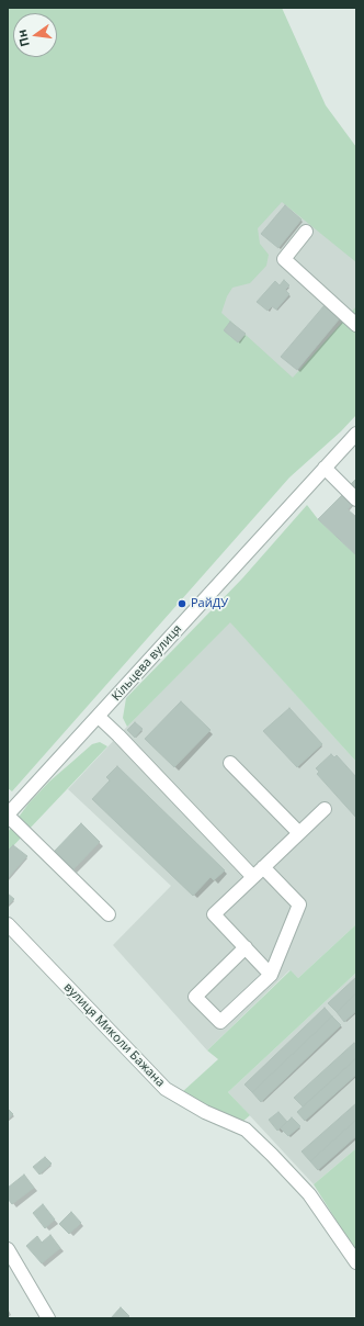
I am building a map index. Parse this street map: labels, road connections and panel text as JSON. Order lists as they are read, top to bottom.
{
  "streets": {
    "street": ["Кільцева вулиця", "вулиця Миколи Бажана"]
  },
  "places": ["РайДУ"],
  "north": "left"
}
